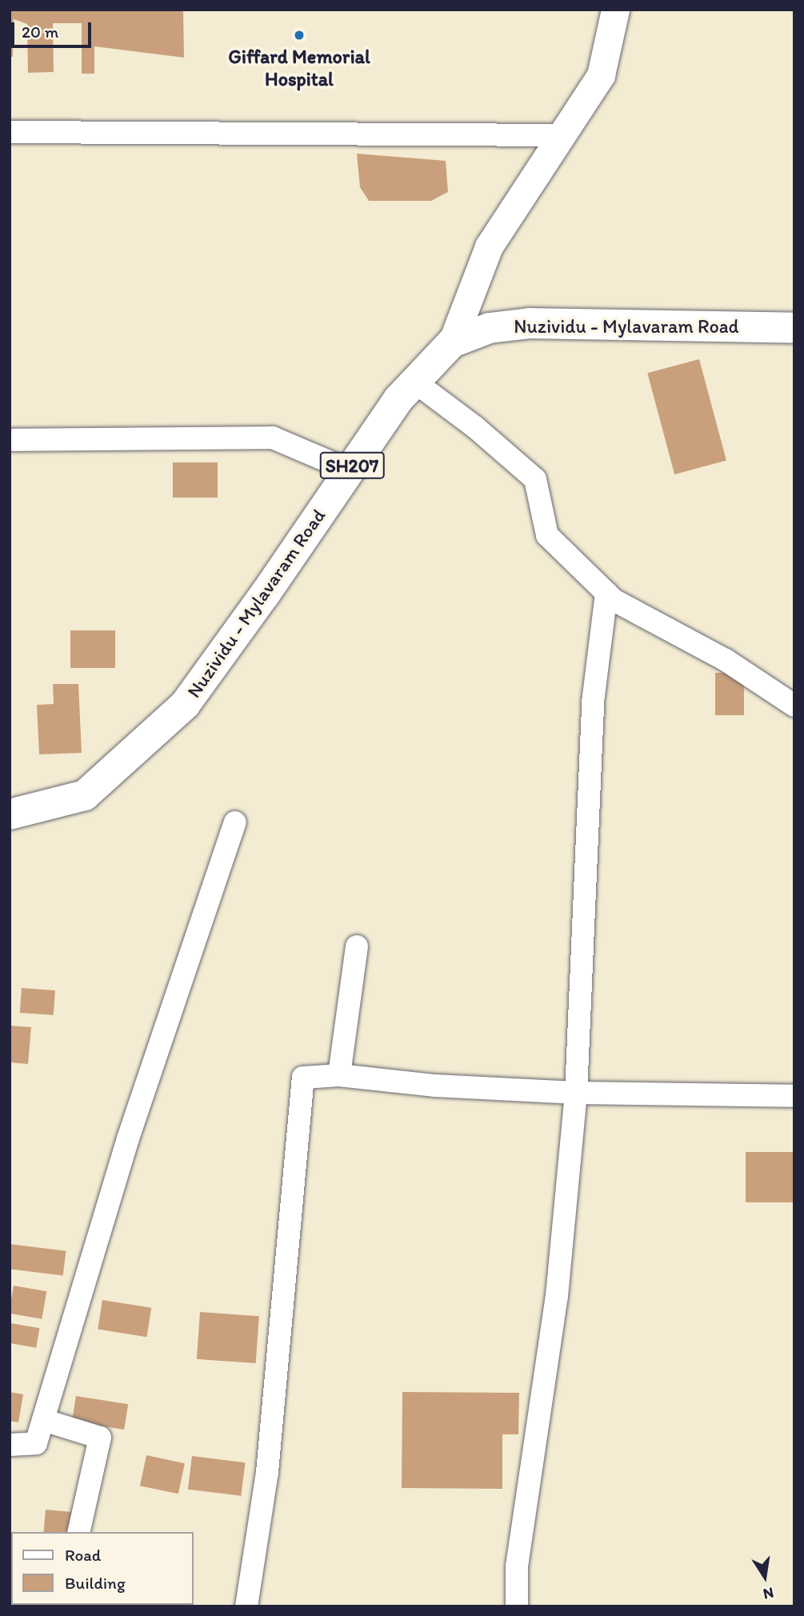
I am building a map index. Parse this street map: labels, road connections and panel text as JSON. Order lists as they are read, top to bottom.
{
  "streets": {
    "main road": ["Nuzividu - Mylavaram Road", "SH207"]
  },
  "places": ["Giffard Memorial Hospital"],
  "legend": ["Road", "Building"],
  "scale_bar": "20 m",
  "north": "bottom"
}
